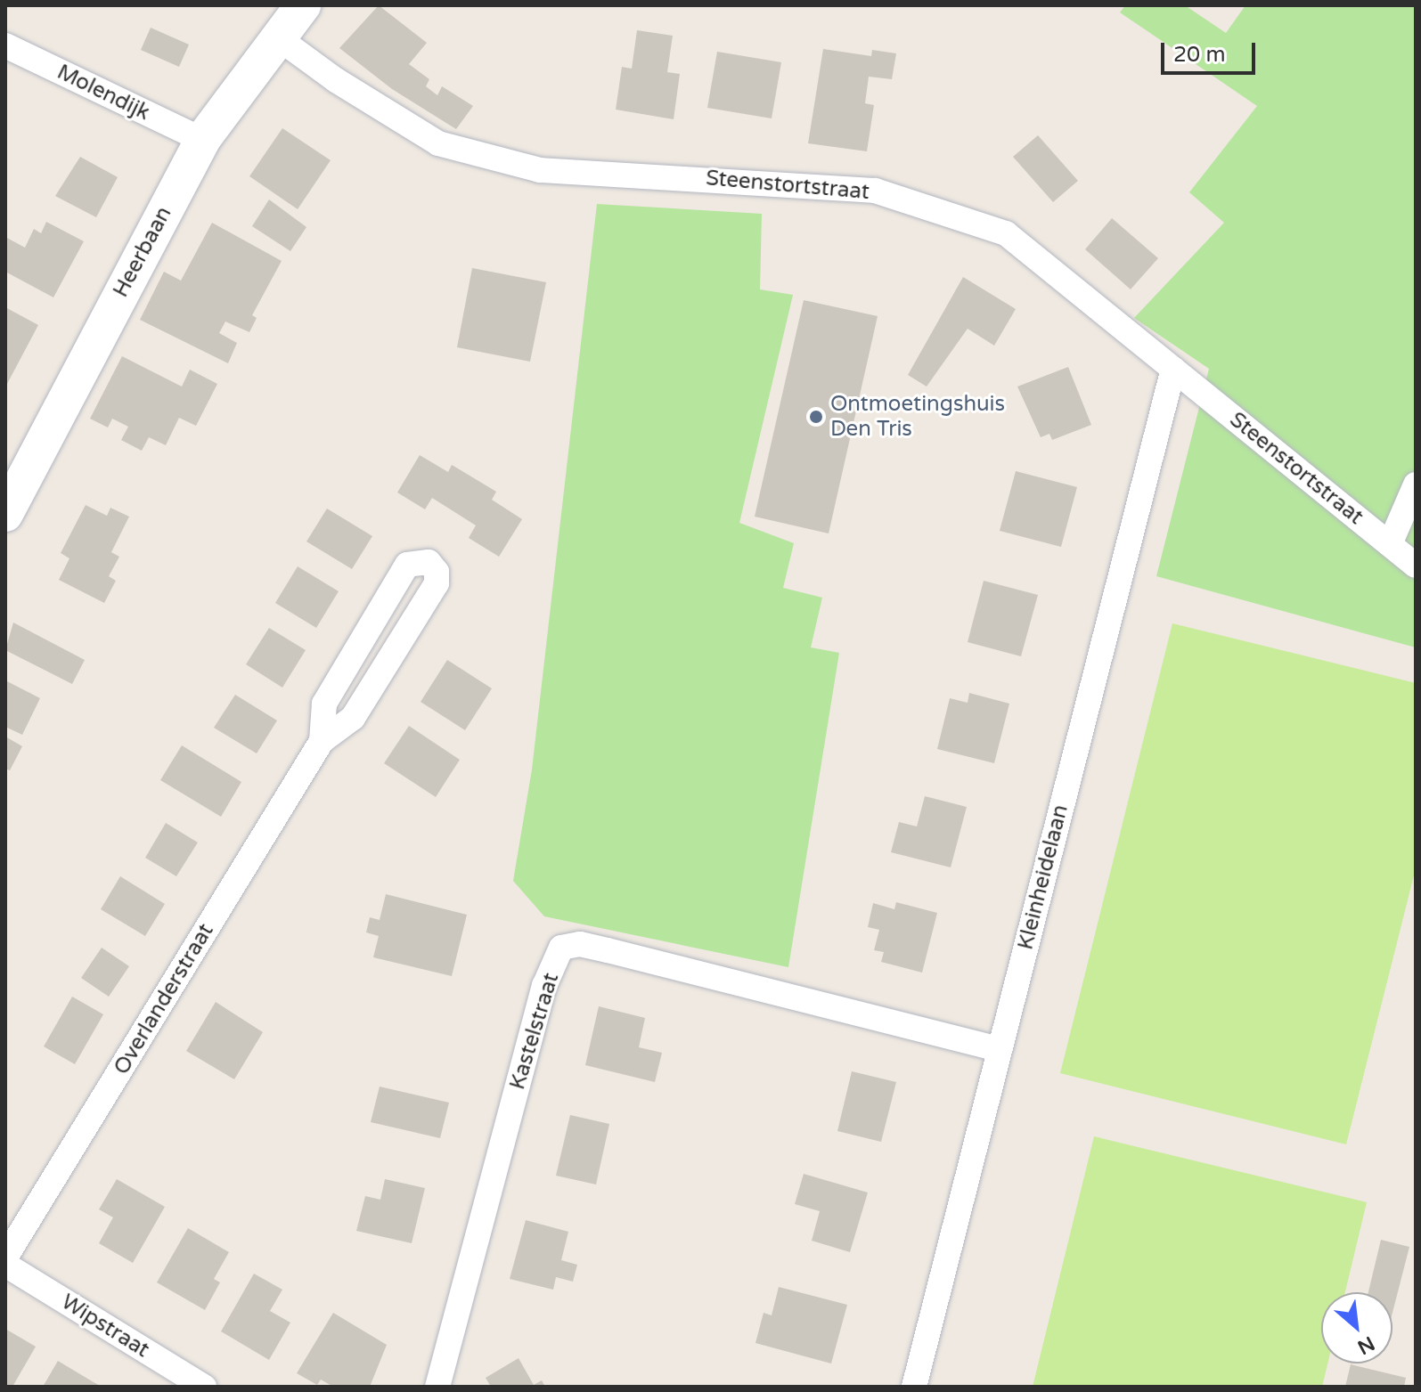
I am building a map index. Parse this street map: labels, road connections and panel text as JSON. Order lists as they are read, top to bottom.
{
  "streets": {
    "street": [
      "Molendijk",
      "Steenstortstraat",
      "Heerbaan",
      "Kleinheidelaan",
      "Overlanderstraat",
      "Kastelstraat",
      "Wipstraat"
    ]
  },
  "crossings": [
    ["Molendijk", "Heerbaan"],
    ["Steenstortstraat", "Heerbaan"],
    ["Steenstortstraat", "Kleinheidelaan"],
    ["Kleinheidelaan", "Kastelstraat"]
  ],
  "places": ["Ontmoetingshuis Den Tris"],
  "scale_bar": "20 m",
  "north": "bottom right"
}
